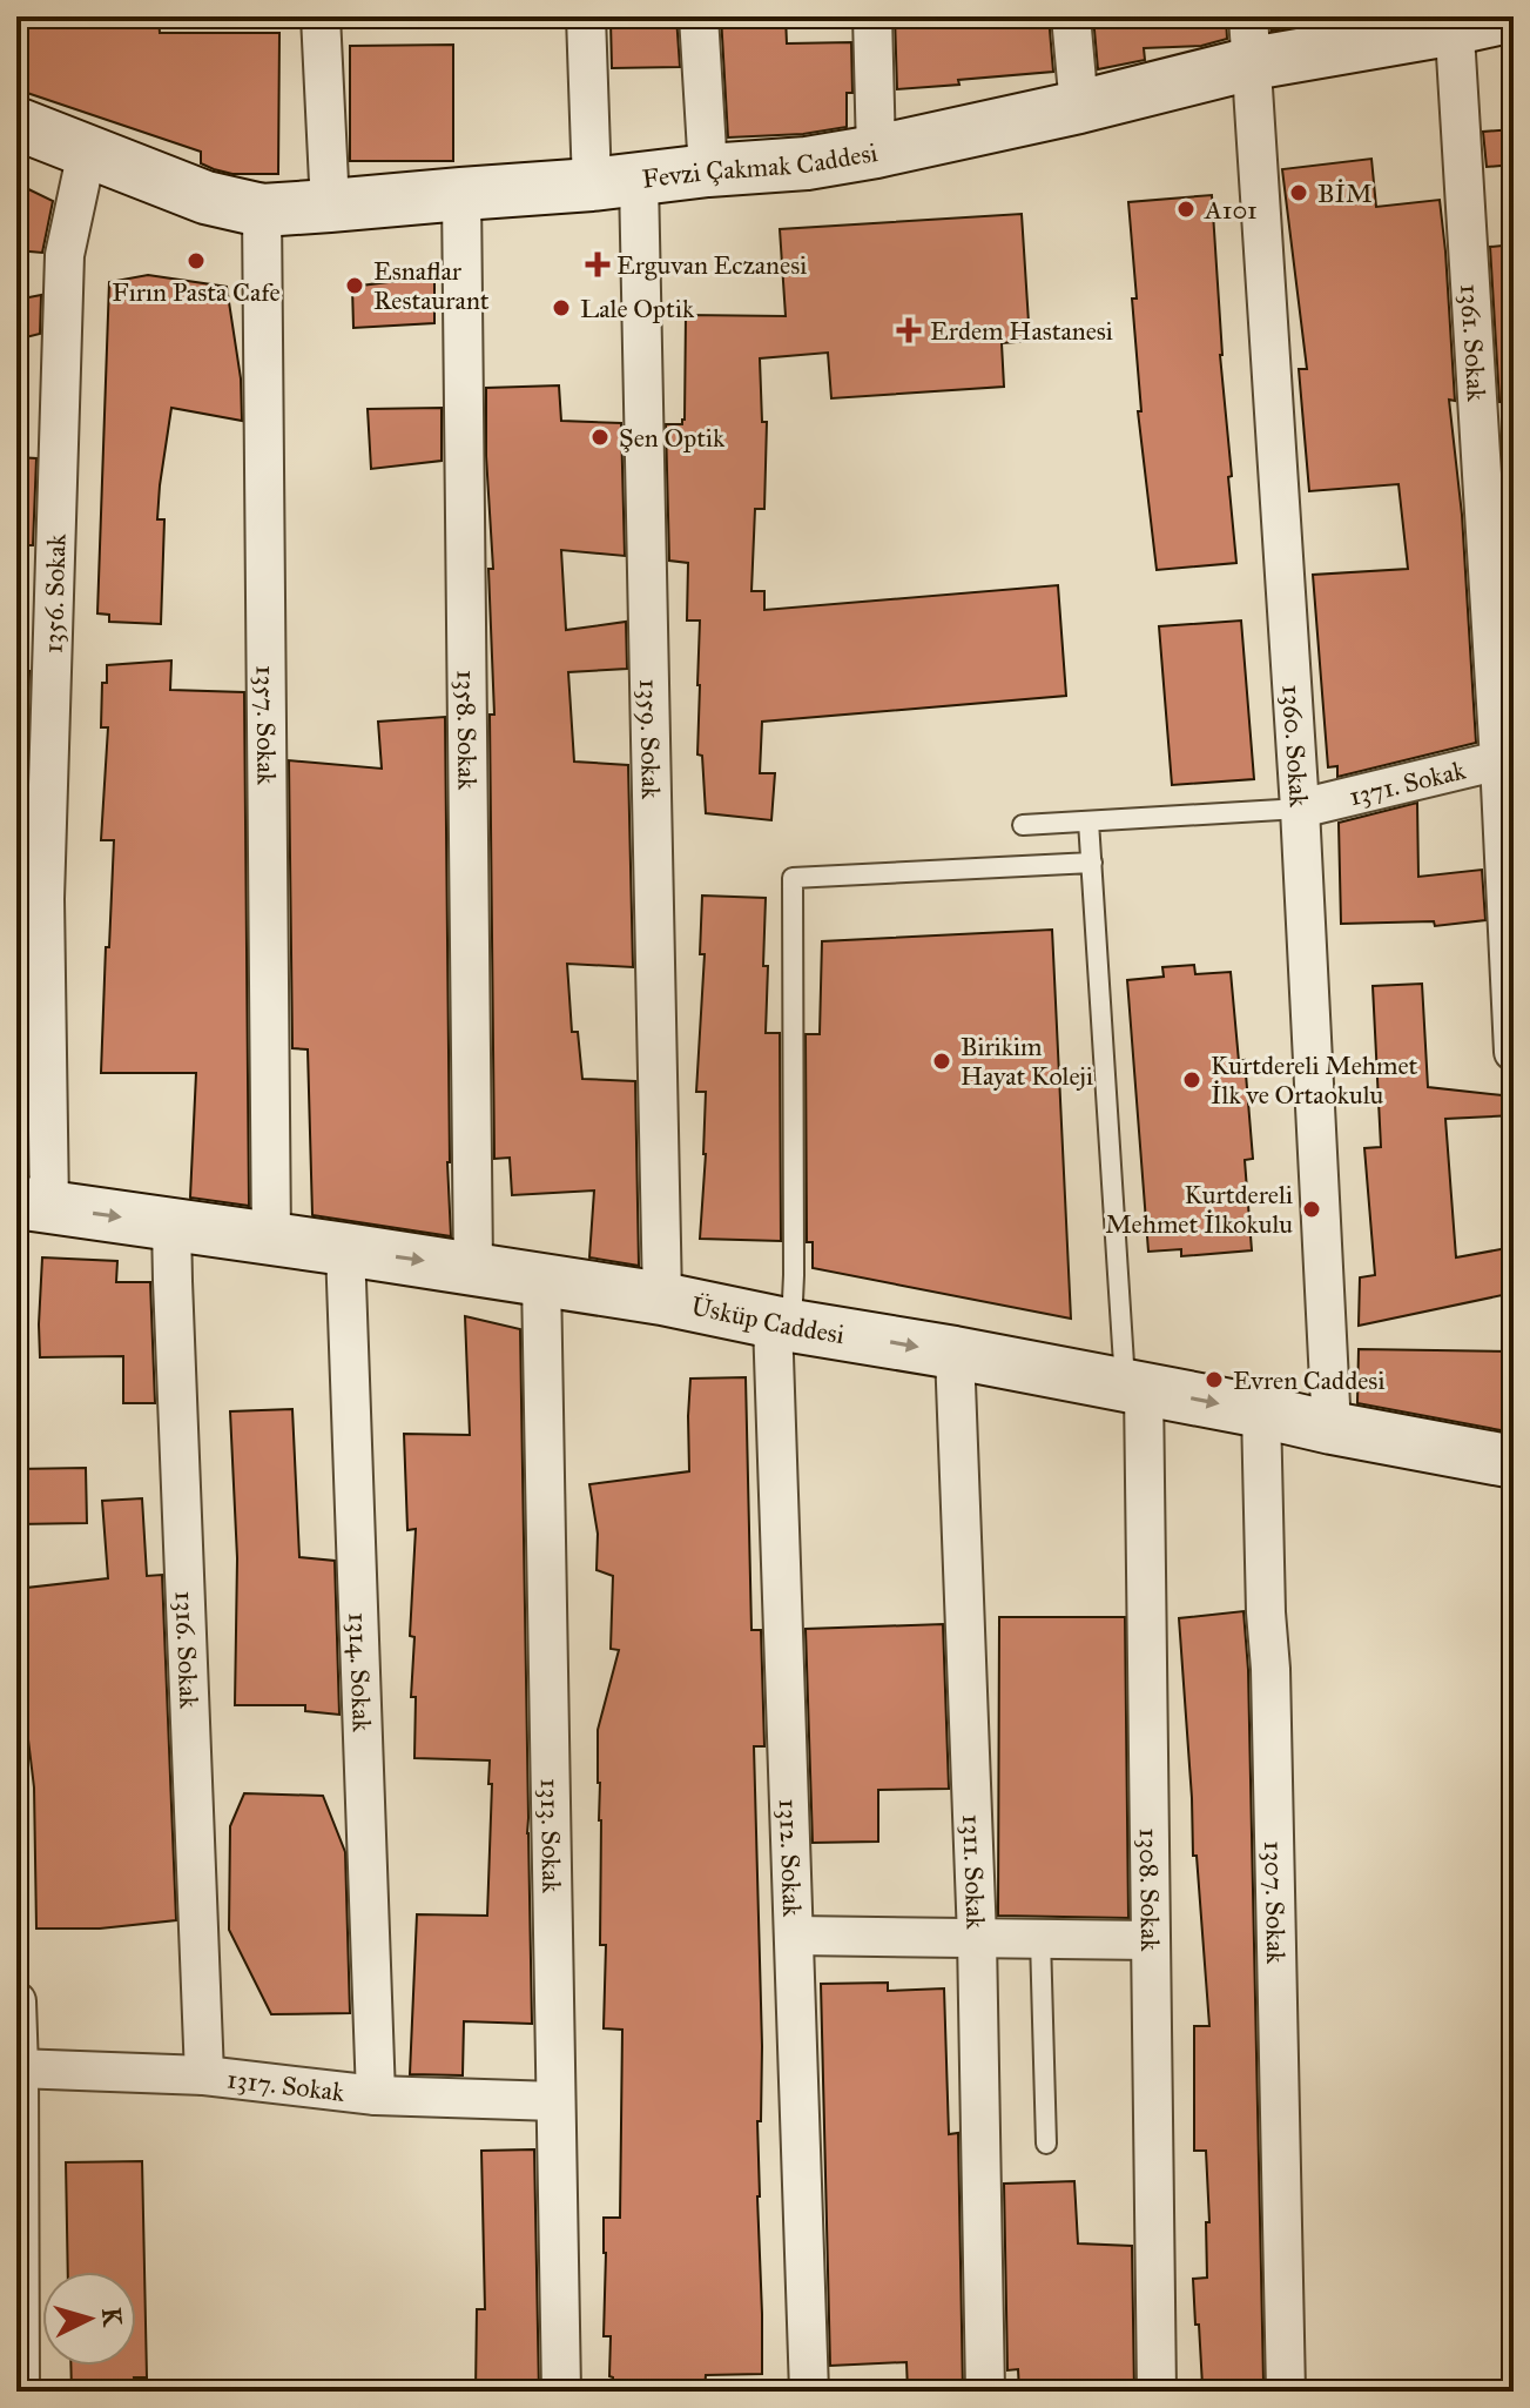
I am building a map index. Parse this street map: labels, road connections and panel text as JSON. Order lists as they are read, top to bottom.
{
  "streets": {
    "main road": ["Fevzi Çakmak Caddesi", "Üsküp Caddesi"],
    "street": [
      "1361. Sokak",
      "1356. Sokak",
      "1357. Sokak",
      "1358. Sokak",
      "1359. Sokak",
      "1360. Sokak",
      "1371. Sokak",
      "1316. Sokak",
      "1314. Sokak",
      "1313. Sokak",
      "1312. Sokak",
      "1311. Sokak",
      "1308. Sokak",
      "1307. Sokak",
      "1317. Sokak"
    ]
  },
  "crossings": [
    ["Fevzi Çakmak Caddesi", "1361. Sokak"],
    ["Fevzi Çakmak Caddesi", "1356. Sokak"],
    ["Fevzi Çakmak Caddesi", "1357. Sokak"],
    ["Fevzi Çakmak Caddesi", "1358. Sokak"],
    ["Fevzi Çakmak Caddesi", "1359. Sokak"],
    ["Fevzi Çakmak Caddesi", "1360. Sokak"],
    ["1361. Sokak", "1371. Sokak"],
    ["1356. Sokak", "Üsküp Caddesi"],
    ["1357. Sokak", "Üsküp Caddesi"],
    ["1358. Sokak", "Üsküp Caddesi"],
    ["1359. Sokak", "Üsküp Caddesi"],
    ["1360. Sokak", "1371. Sokak"],
    ["1360. Sokak", "Üsküp Caddesi"],
    ["Üsküp Caddesi", "1316. Sokak"],
    ["Üsküp Caddesi", "1314. Sokak"],
    ["Üsküp Caddesi", "1313. Sokak"],
    ["Üsküp Caddesi", "1312. Sokak"],
    ["Üsküp Caddesi", "1311. Sokak"],
    ["Üsküp Caddesi", "1308. Sokak"],
    ["Üsküp Caddesi", "1307. Sokak"],
    ["1316. Sokak", "1317. Sokak"],
    ["1314. Sokak", "1317. Sokak"],
    ["1313. Sokak", "1317. Sokak"]
  ],
  "one_way": ["Üsküp Caddesi"],
  "places": {
    "other": [
      "BİM",
      "A101",
      "Fırın Pasta Cafe",
      "Esnaflar Restaurant",
      "Lale Optik",
      "Şen Optik",
      "Birikim Hayat Koleji",
      "Kurtdereli Mehmet İlk ve Ortaokulu",
      "Kurtdereli Mehmet İlkokulu",
      "Evren Caddesi"
    ],
    "health": ["Erguvan Eczanesi", "Erdem Hastanesi"]
  },
  "north": "right"
}
